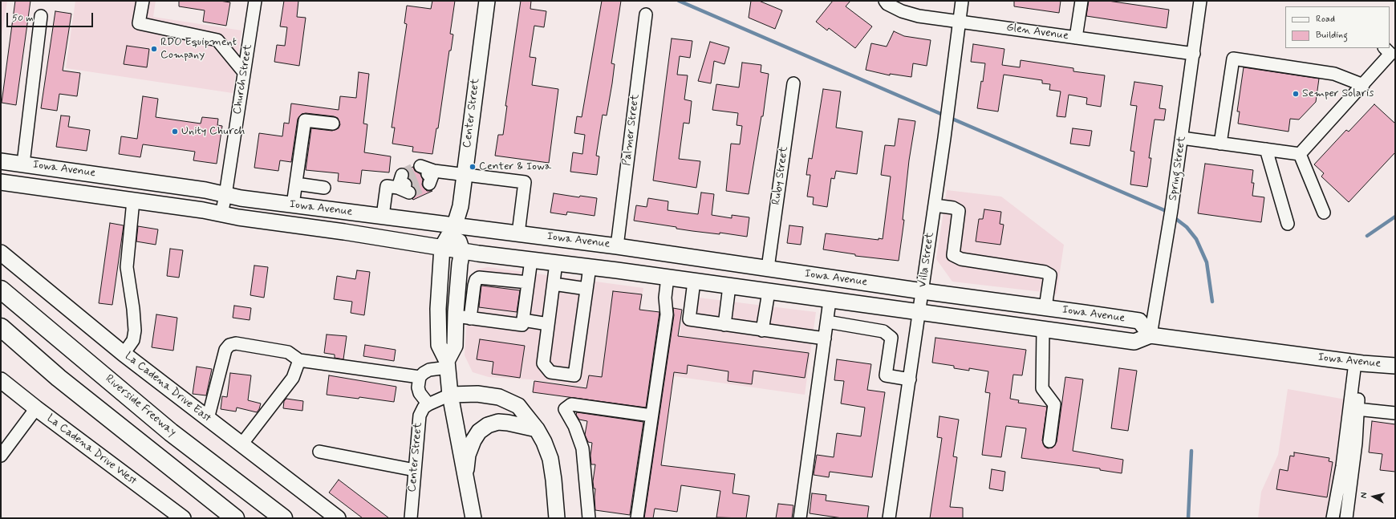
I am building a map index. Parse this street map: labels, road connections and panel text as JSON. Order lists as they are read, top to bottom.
{
  "streets": {
    "highway": ["Riverside Freeway"],
    "main road": [
      "Center Street",
      "Iowa Avenue",
      "La Cadena Drive East",
      "La Cadena Drive West"
    ],
    "street": [
      "Glen Avenue",
      "Church Street",
      "Palmer Street",
      "Spring Street",
      "Ruby Street",
      "Villa Street"
    ]
  },
  "crossings": [
    ["Glen Avenue", "Spring Street"],
    ["Glen Avenue", "Villa Street"],
    ["Church Street", "Iowa Avenue"],
    ["Center Street", "Iowa Avenue"],
    ["Palmer Street", "Iowa Avenue"],
    ["Spring Street", "Iowa Avenue"],
    ["Iowa Avenue", "Ruby Street"],
    ["Iowa Avenue", "Villa Street"]
  ],
  "places": [
    "RDO Equipment Company",
    "Semper Solaris",
    "Unity Church",
    "Center & Iowa"
  ],
  "legend": ["Road", "Building"],
  "scale_bar": "50 m",
  "north": "left"
}
